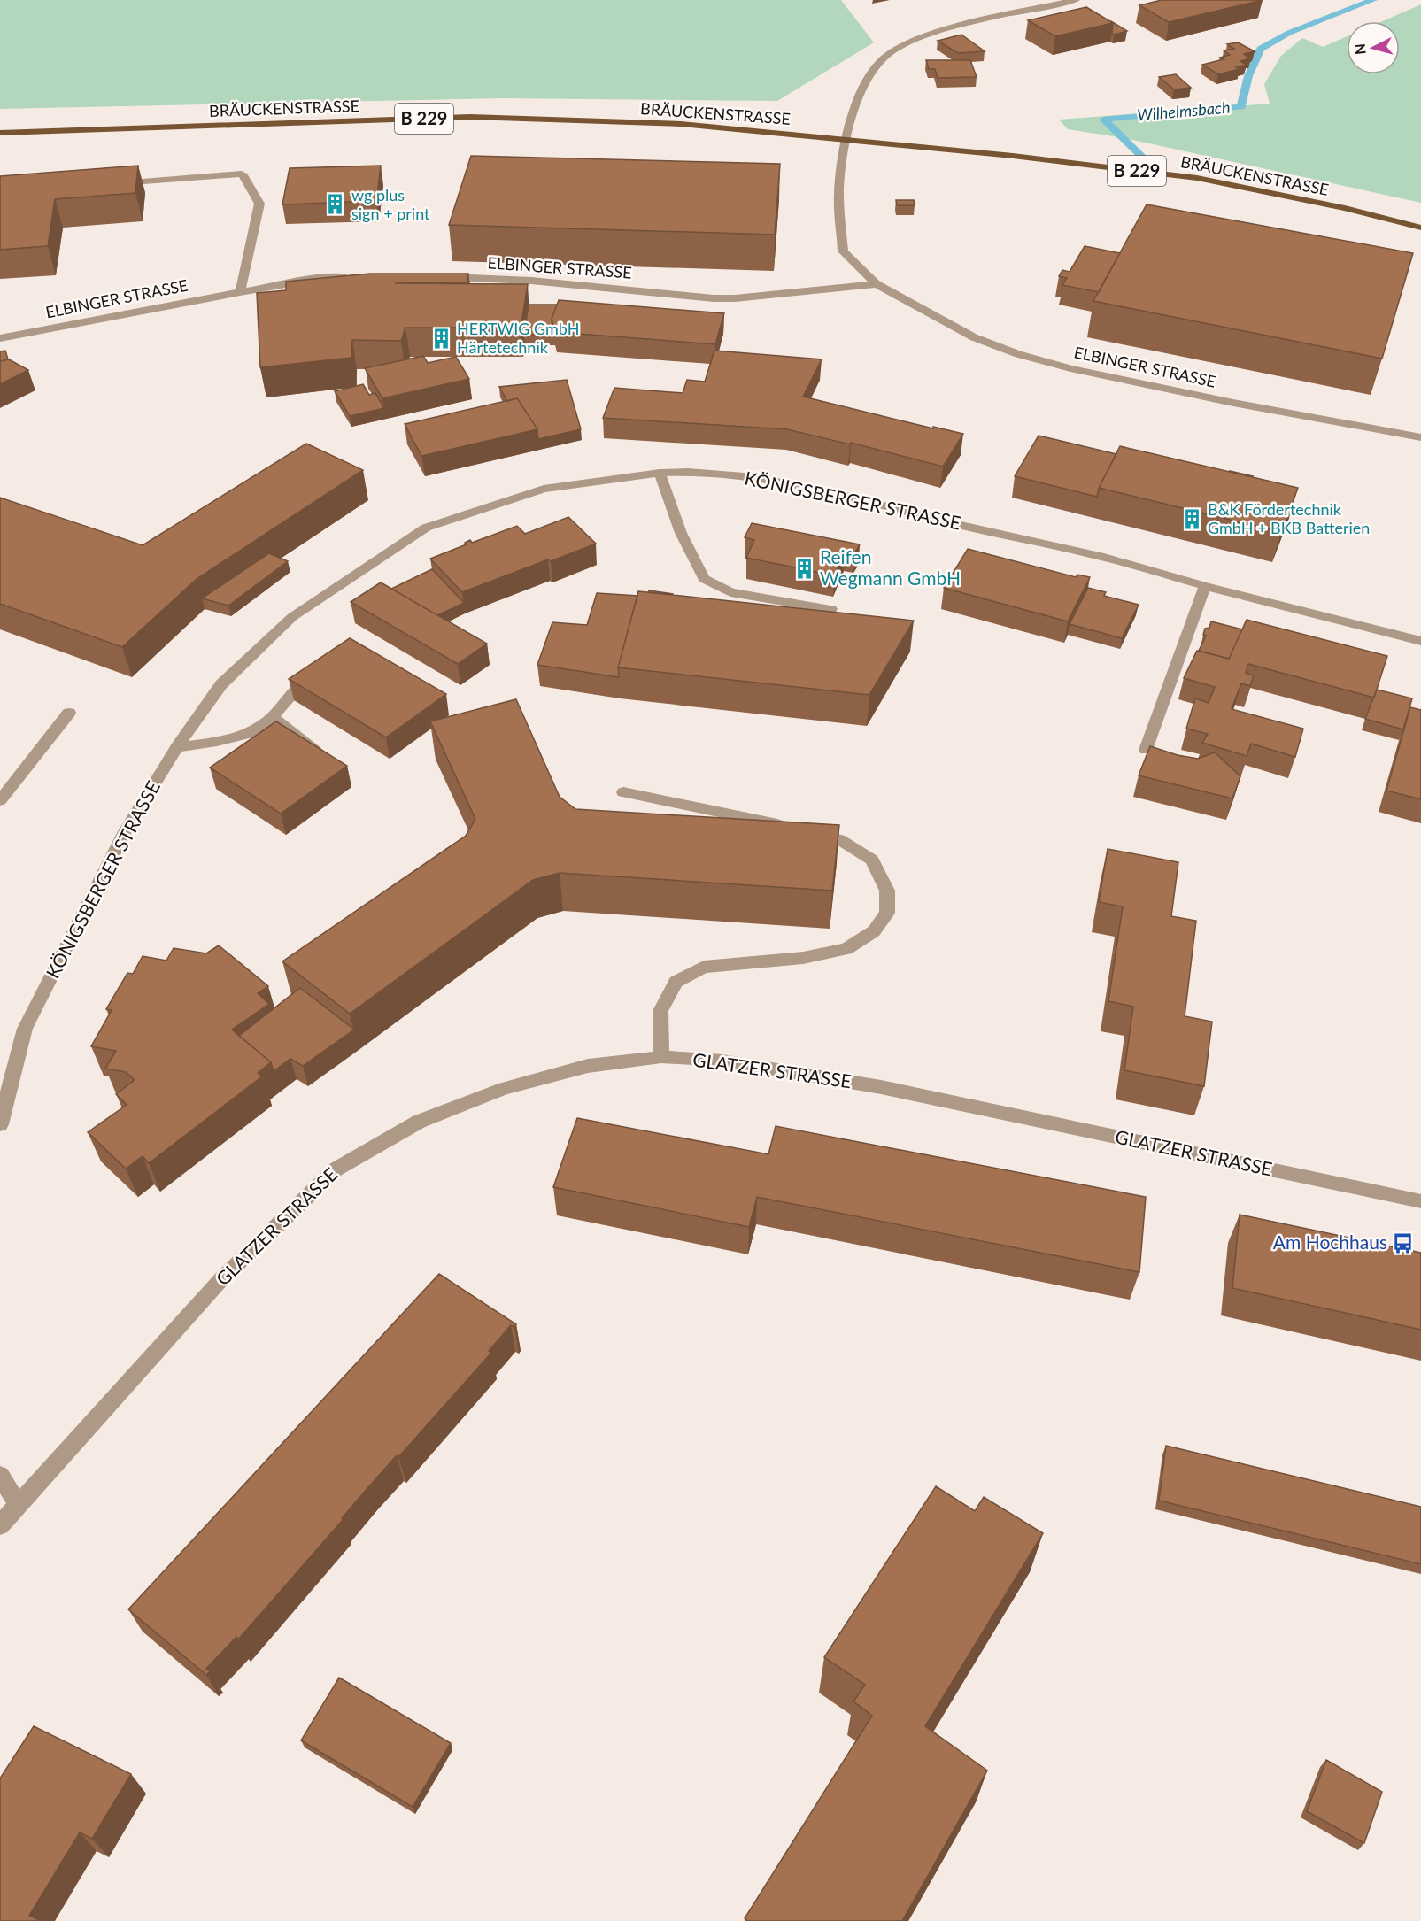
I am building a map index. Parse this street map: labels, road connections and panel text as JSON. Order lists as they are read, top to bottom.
{
  "streets": {
    "main road": ["BRÄUCKENSTRASSE", "B 229"],
    "street": ["ELBINGER STRASSE", "KÖNIGSBERGER STRASSE", "GLATZER STRASSE"]
  },
  "crossings": [
    ["BRÄUCKENSTRASSE", "ELBINGER STRASSE"]
  ],
  "water": ["Wilhelmsbach"],
  "places": {
    "building": [
      "wg plus sign + print",
      "HERTWIG GmbH Härtetechnik",
      "B&K Fördertechnik GmbH + BKB Batterien",
      "Reifen Wegmann GmbH"
    ],
    "bus stop": ["Am Hochhaus"]
  },
  "north": "left"
}
